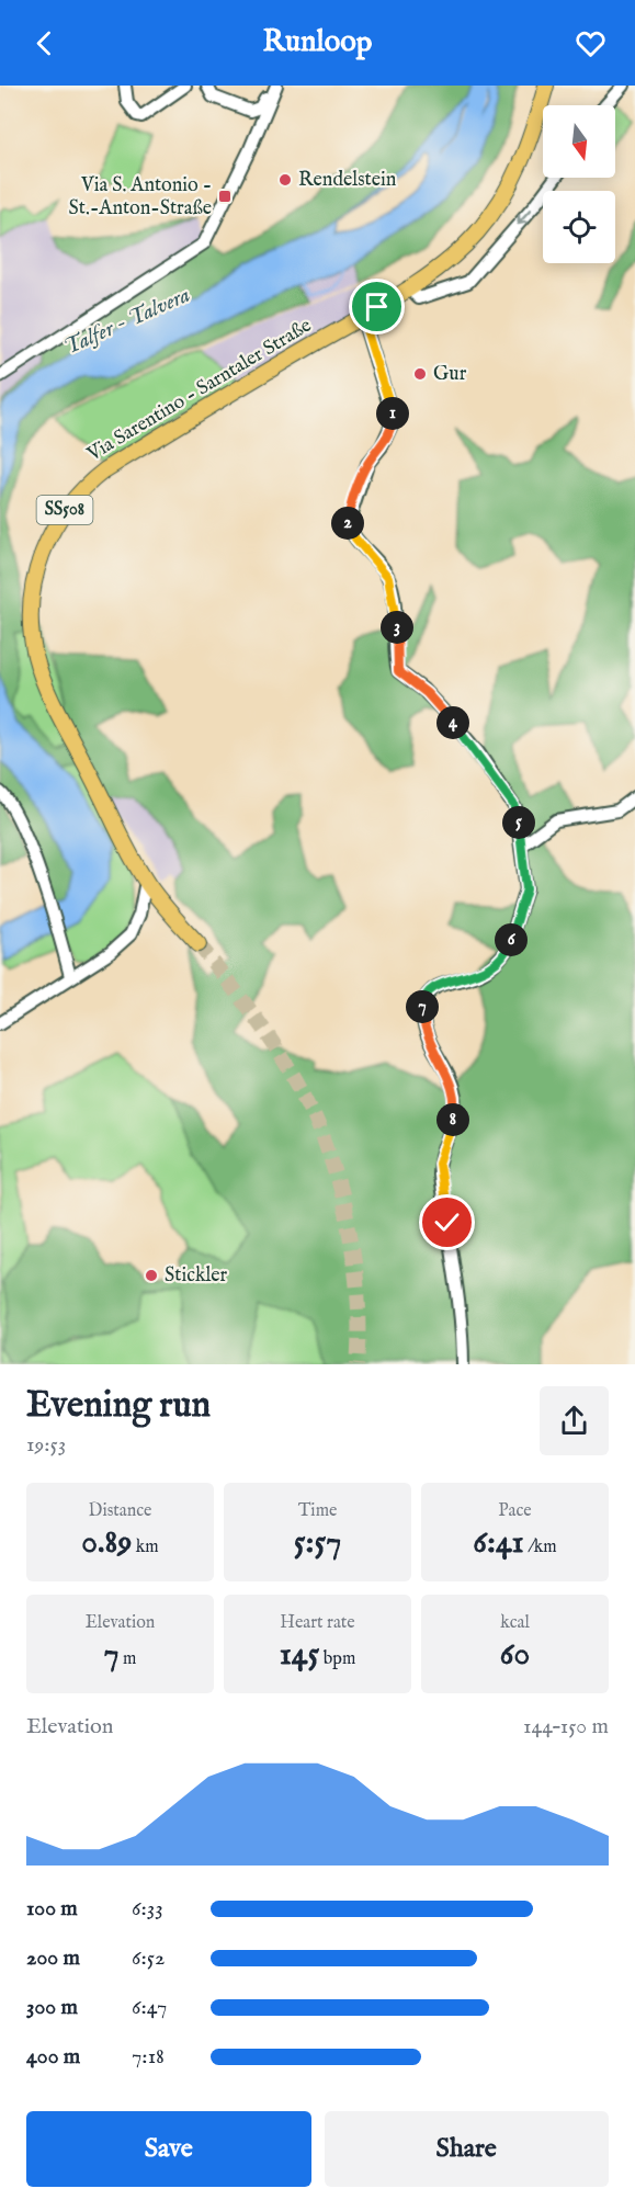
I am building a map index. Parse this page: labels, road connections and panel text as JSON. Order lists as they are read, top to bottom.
{
  "streets": {
    "main road": ["Via Sarentino - Sarntaler Straße", "SS508"]
  },
  "crossings": [
    ["Via Sarentino - Sarntaler Straße", "SS508"]
  ],
  "water": ["Talfer - Talvera"],
  "places": {
    "other": ["Rendelstein", "Gur", "Stickler"],
    "transit": ["Via S. Antonio - St.-Anton-Straße"]
  },
  "north": "bottom",
  "page": {
    "header": "Runloop",
    "pins": [
      "1",
      "2",
      "3",
      "4",
      "5",
      "6",
      "7",
      "8"
    ],
    "heading": ["Evening run", "19:53"],
    "stats": [
      ["Distance", "0.89 km"],
      ["Time", "5:57"],
      ["Pace", "6:41 /km"],
      ["Elevation", "7 m"],
      ["Heart rate", "145 bpm"],
      ["kcal", "60"]
    ],
    "chart": ["Elevation", "144–150 m"],
    "list": [
      {
        "name": "100 m",
        "note": "6:33"
      },
      {
        "name": "200 m",
        "note": "6:52"
      },
      {
        "name": "300 m",
        "note": "6:47"
      },
      {
        "name": "400 m",
        "note": "7:18"
      }
    ],
    "buttons": ["Save", "Share"]
  }
}
